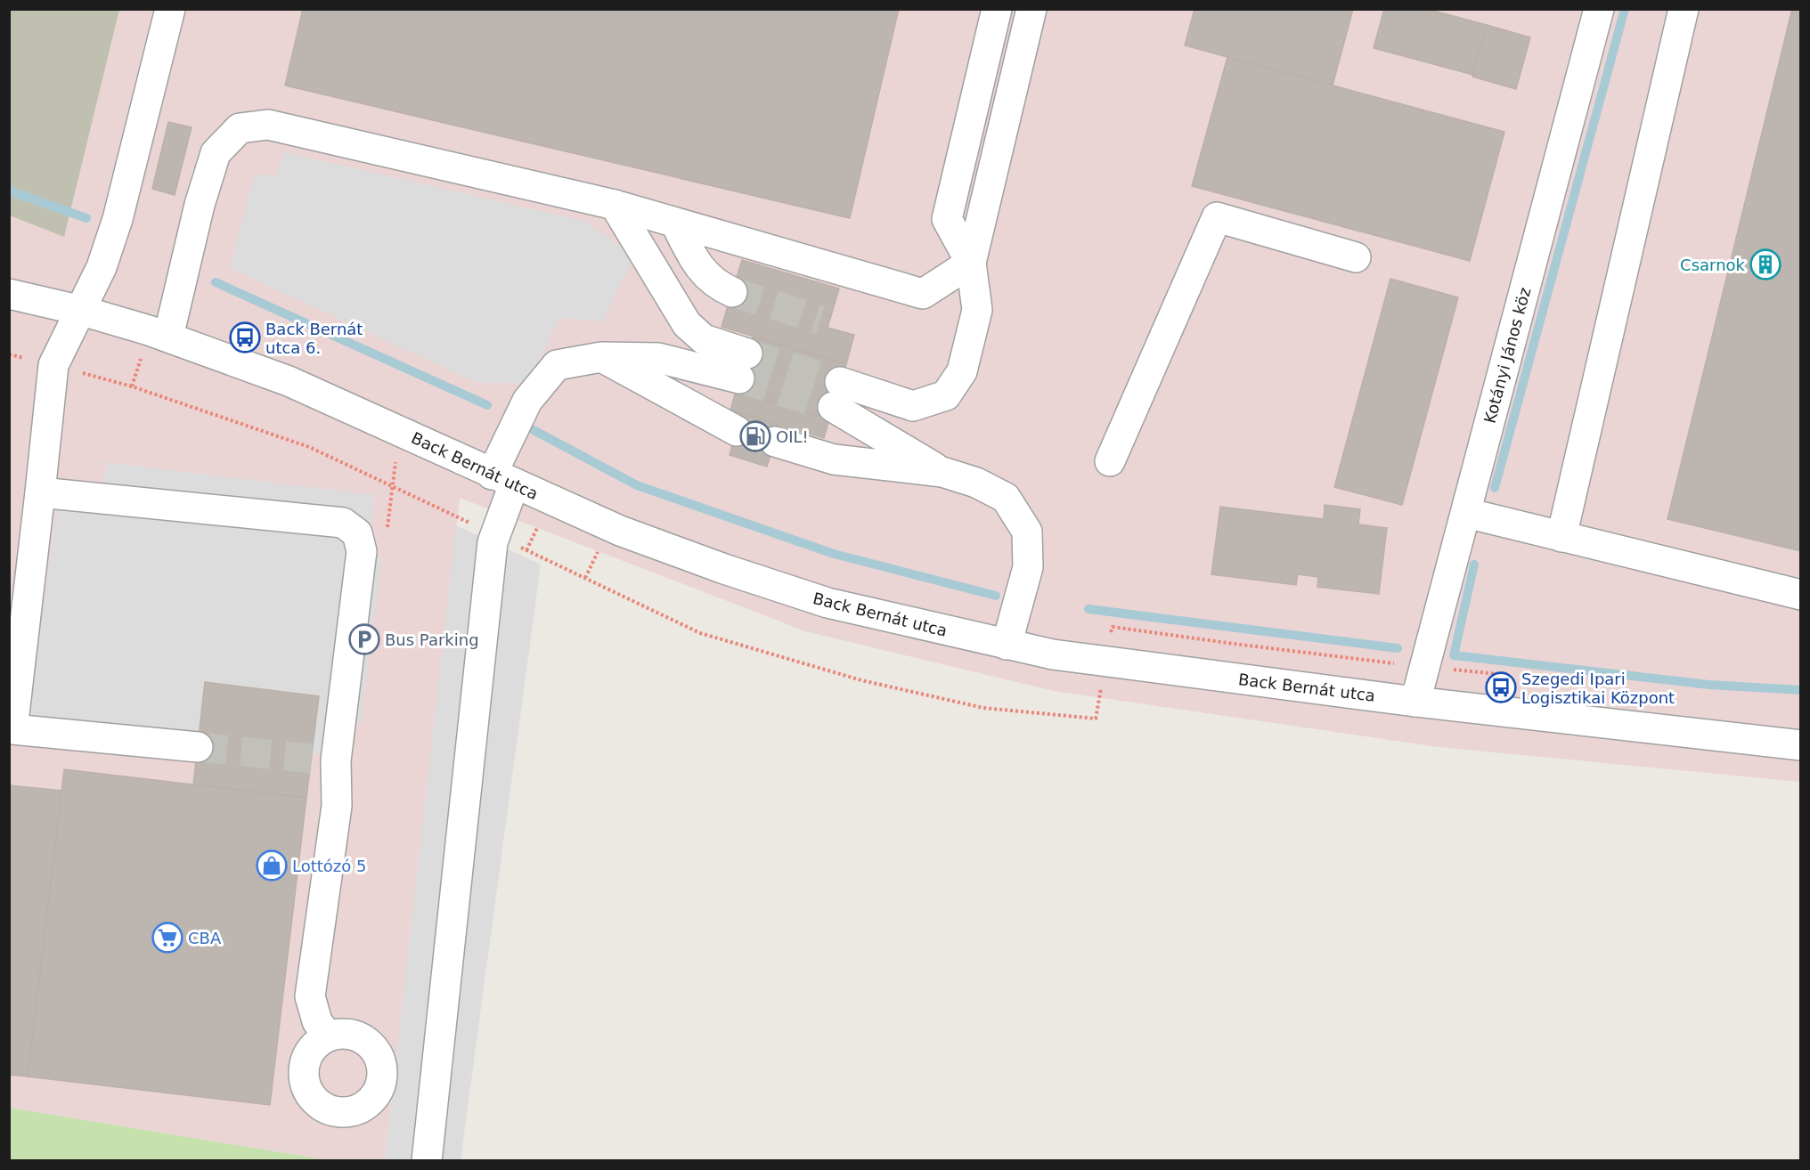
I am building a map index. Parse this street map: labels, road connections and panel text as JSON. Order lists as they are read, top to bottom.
{
  "streets": {
    "street": ["Kotányi János köz", "Back Bernát utca"]
  },
  "crossings": [
    ["Kotányi János köz", "Back Bernát utca"]
  ],
  "places": {
    "building": ["Csarnok"],
    "bus stop": ["Back Bernát utca 6.", "Szegedi Ipari Logisztikai Központ"],
    "fuel station": ["OIL!"],
    "parking": ["Bus Parking"],
    "shop": ["Lottózó 5"],
    "supermarket": ["CBA"]
  }
}
